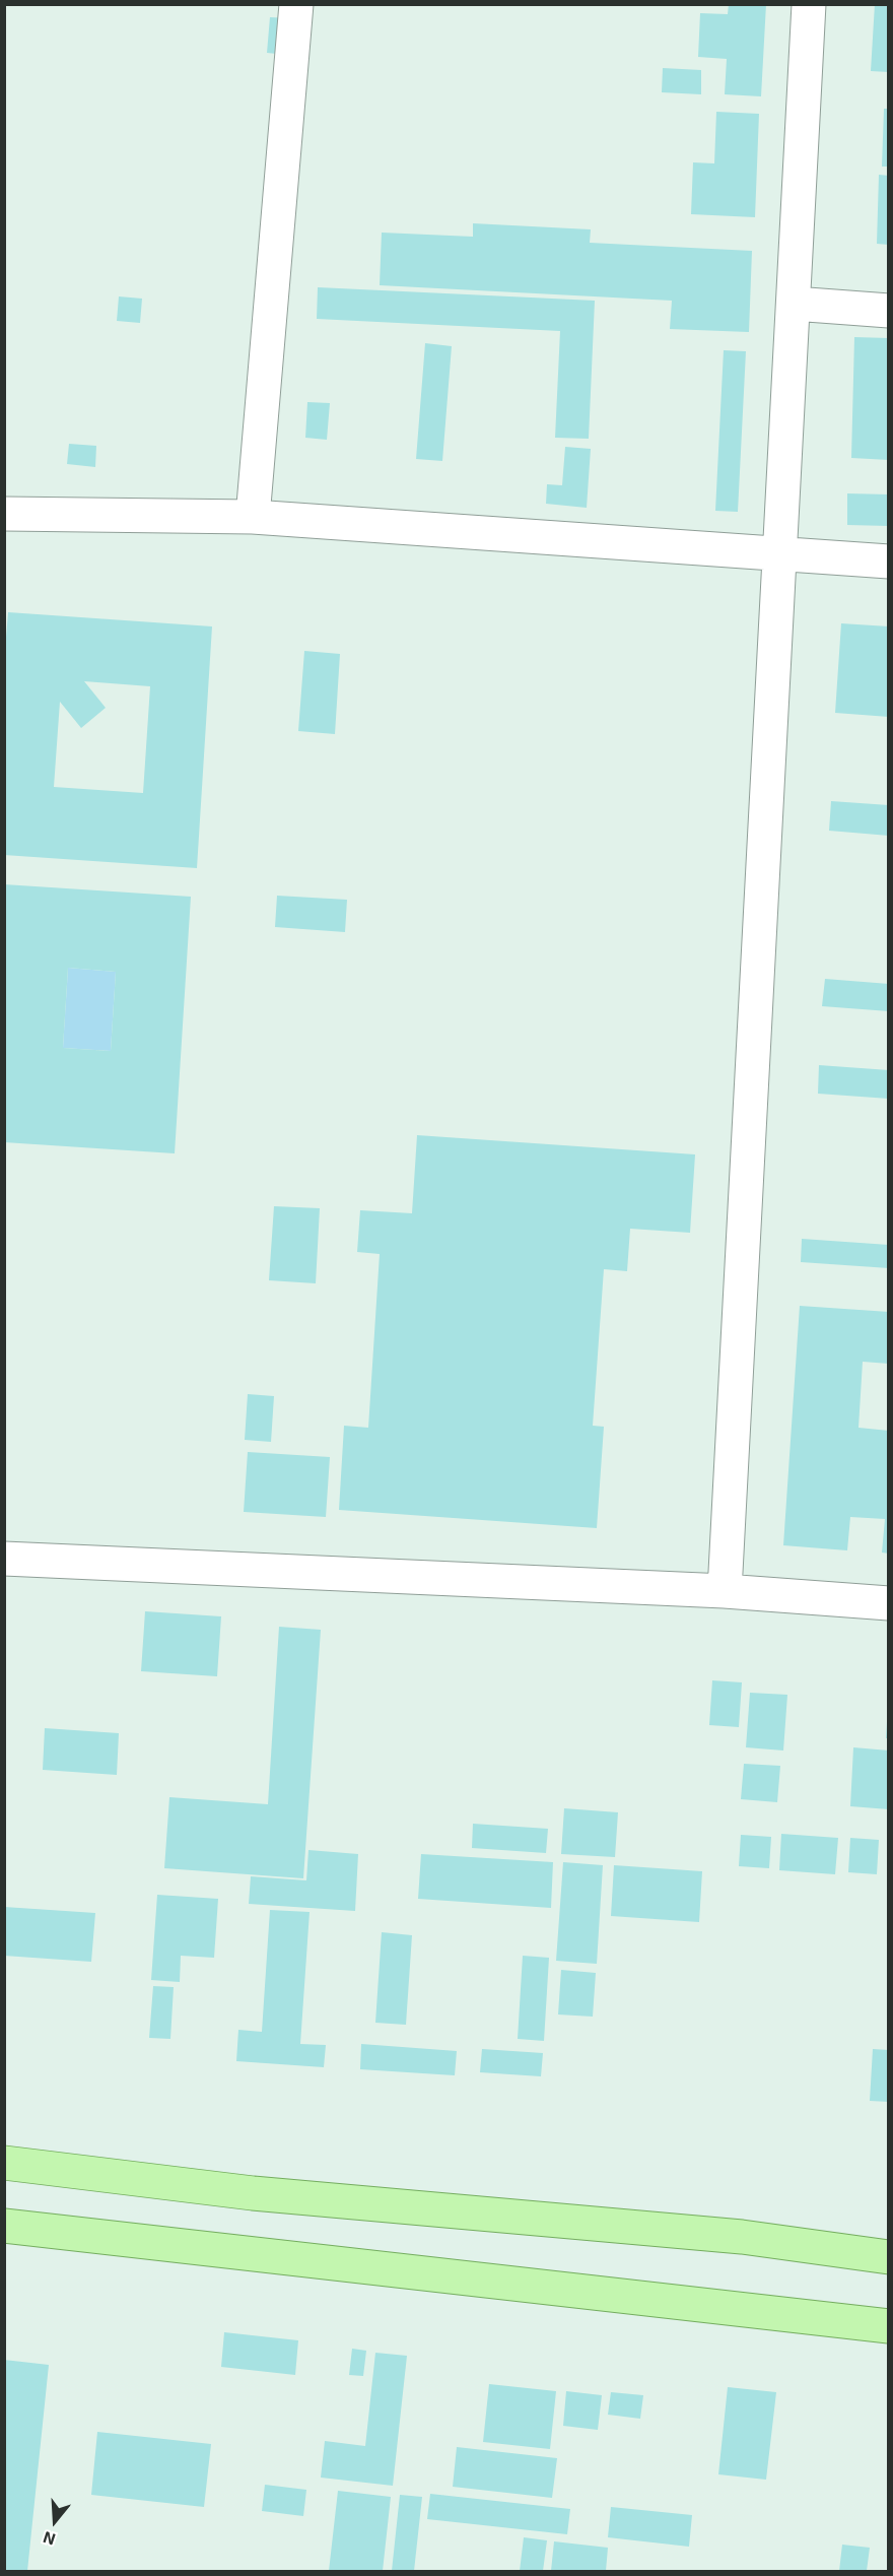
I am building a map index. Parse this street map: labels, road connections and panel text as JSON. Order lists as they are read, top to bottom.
{
  "north": "bottom"
}
